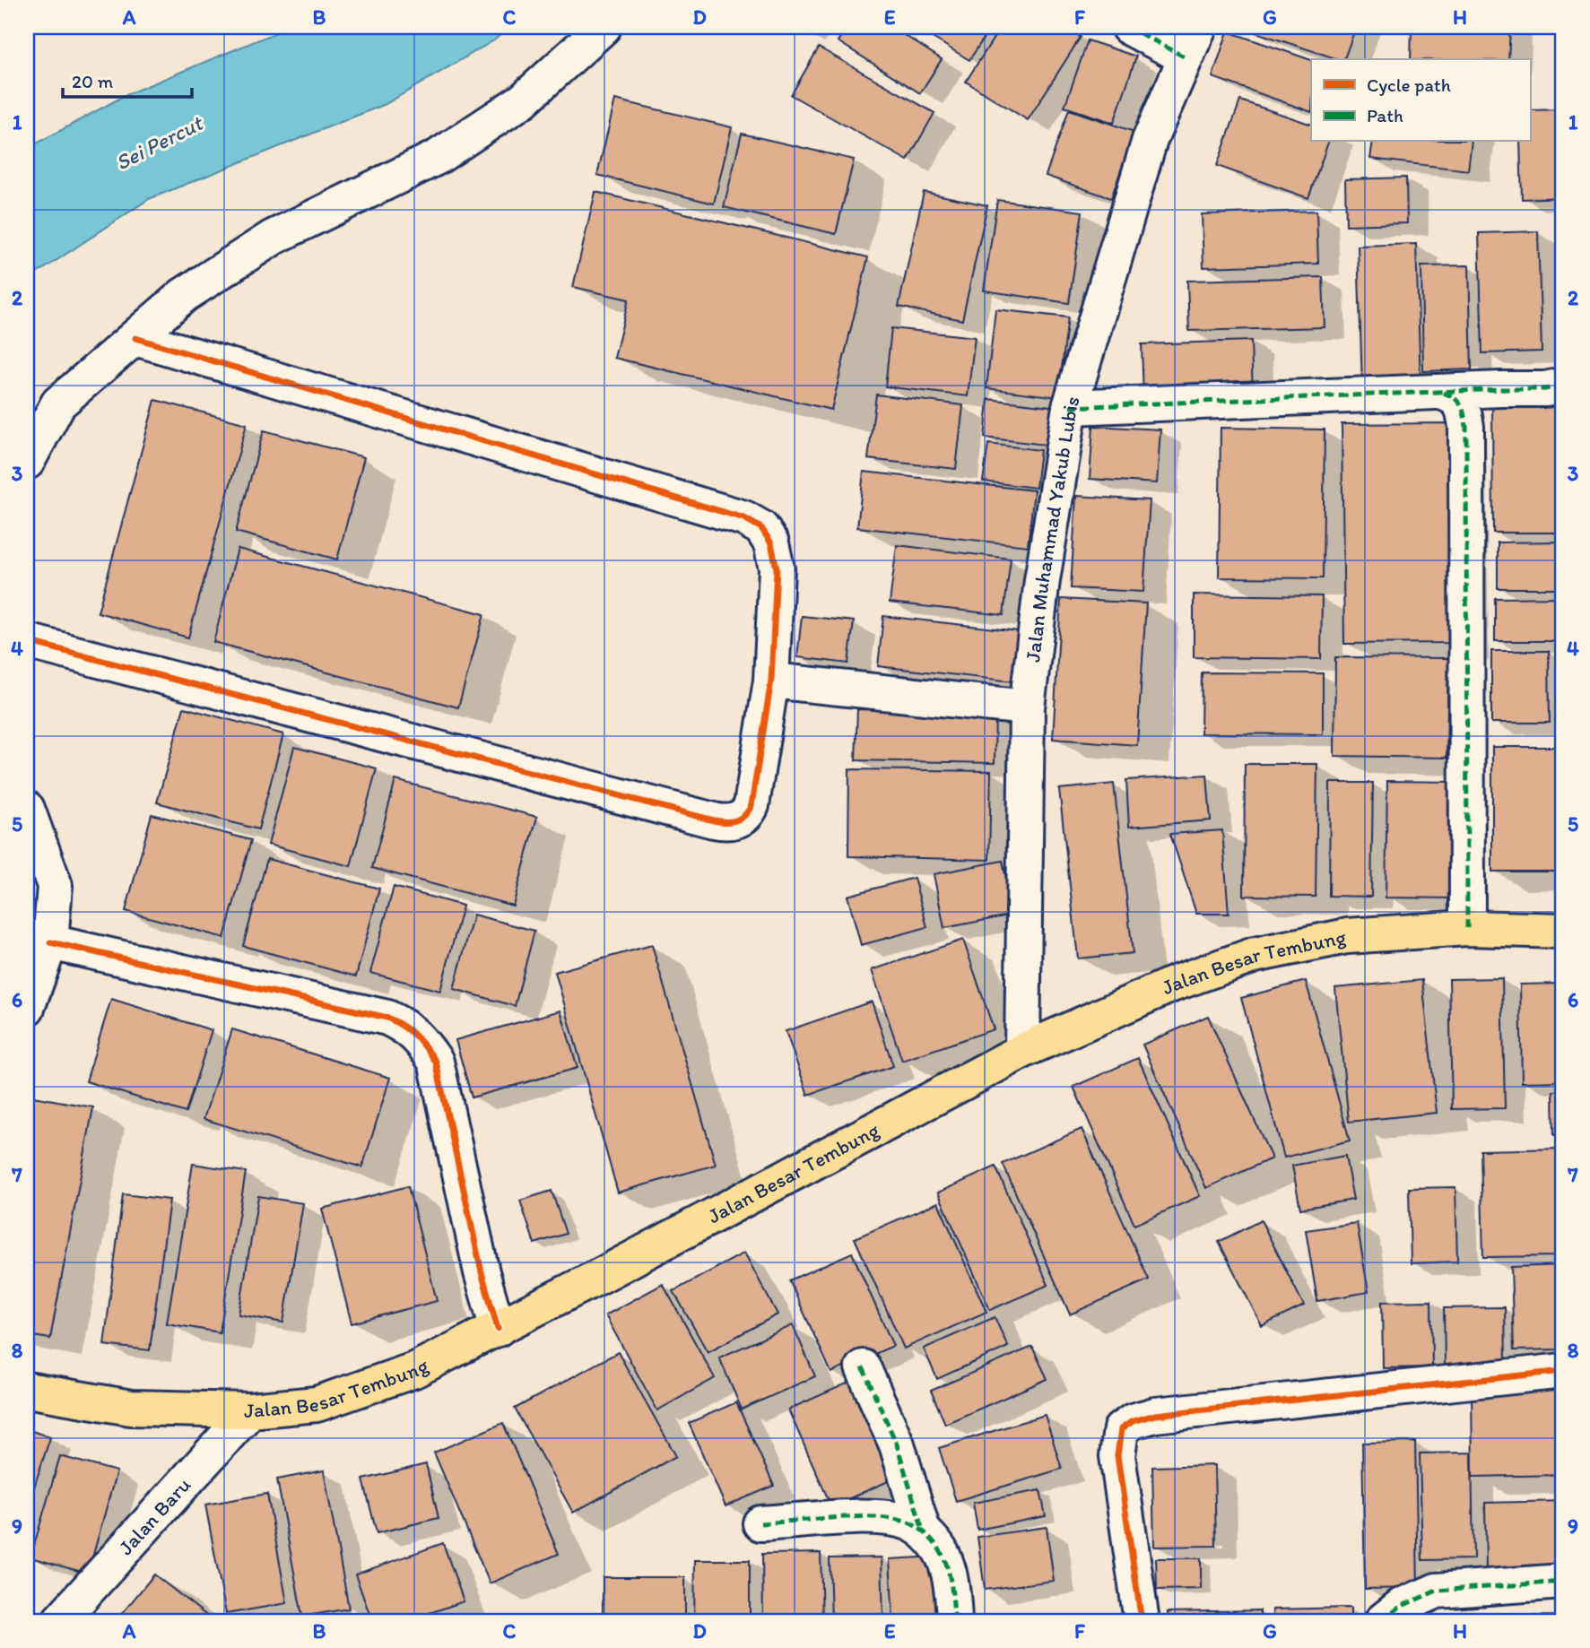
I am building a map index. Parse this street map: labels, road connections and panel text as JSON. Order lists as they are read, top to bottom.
{
  "streets": {
    "highway": ["Jalan Besar Tembung"],
    "street": ["Jalan Muhammad Yakub Lubis", "Jalan Baru"]
  },
  "crossings": [
    ["Jalan Muhammad Yakub Lubis", "Jalan Besar Tembung"],
    ["Jalan Besar Tembung", "Jalan Baru"]
  ],
  "water": ["Sei Percut"],
  "legend": ["Cycle path", "Path"],
  "scale_bar": "20 m",
  "grid": {
    "columns": [
      "A",
      "B",
      "C",
      "D",
      "E",
      "F",
      "G",
      "H"
    ],
    "rows": [
      "1",
      "2",
      "3",
      "4",
      "5",
      "6",
      "7",
      "8",
      "9"
    ]
  }
}
